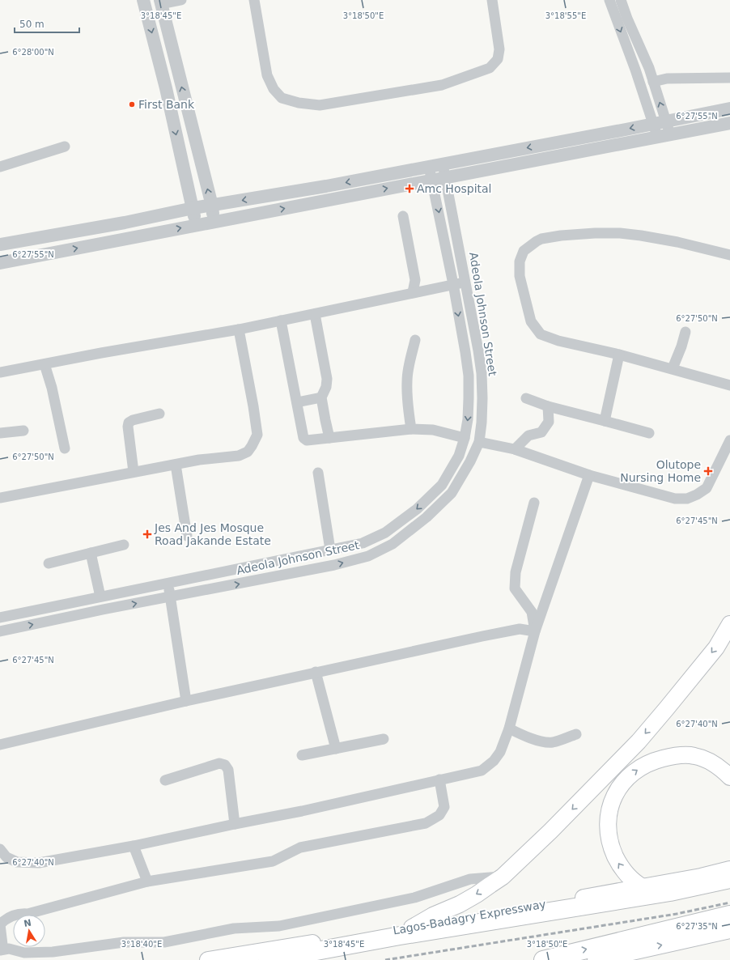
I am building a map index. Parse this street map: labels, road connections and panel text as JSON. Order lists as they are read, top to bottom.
{
  "streets": {
    "highway": ["Lagos-Badagry Expressway"],
    "street": ["Adeola Johnson Street"]
  },
  "places": {
    "other": ["First Bank"],
    "health": ["Amc Hospital", "Olutope Nursing Home", "Jes And Jes Mosque Road Jakande Estate"]
  },
  "scale_bar": "50 m",
  "north": "top",
  "coordinates": [
    "3°18'45\"E",
    "3°18'50\"E",
    "3°18'55\"E",
    "6°28'00\"N",
    "6°27'55\"N",
    "6°27'50\"N",
    "6°27'45\"N",
    "6°27'40\"N",
    "6°27'35\"N",
    "3°18'40\"E"
  ]
}
